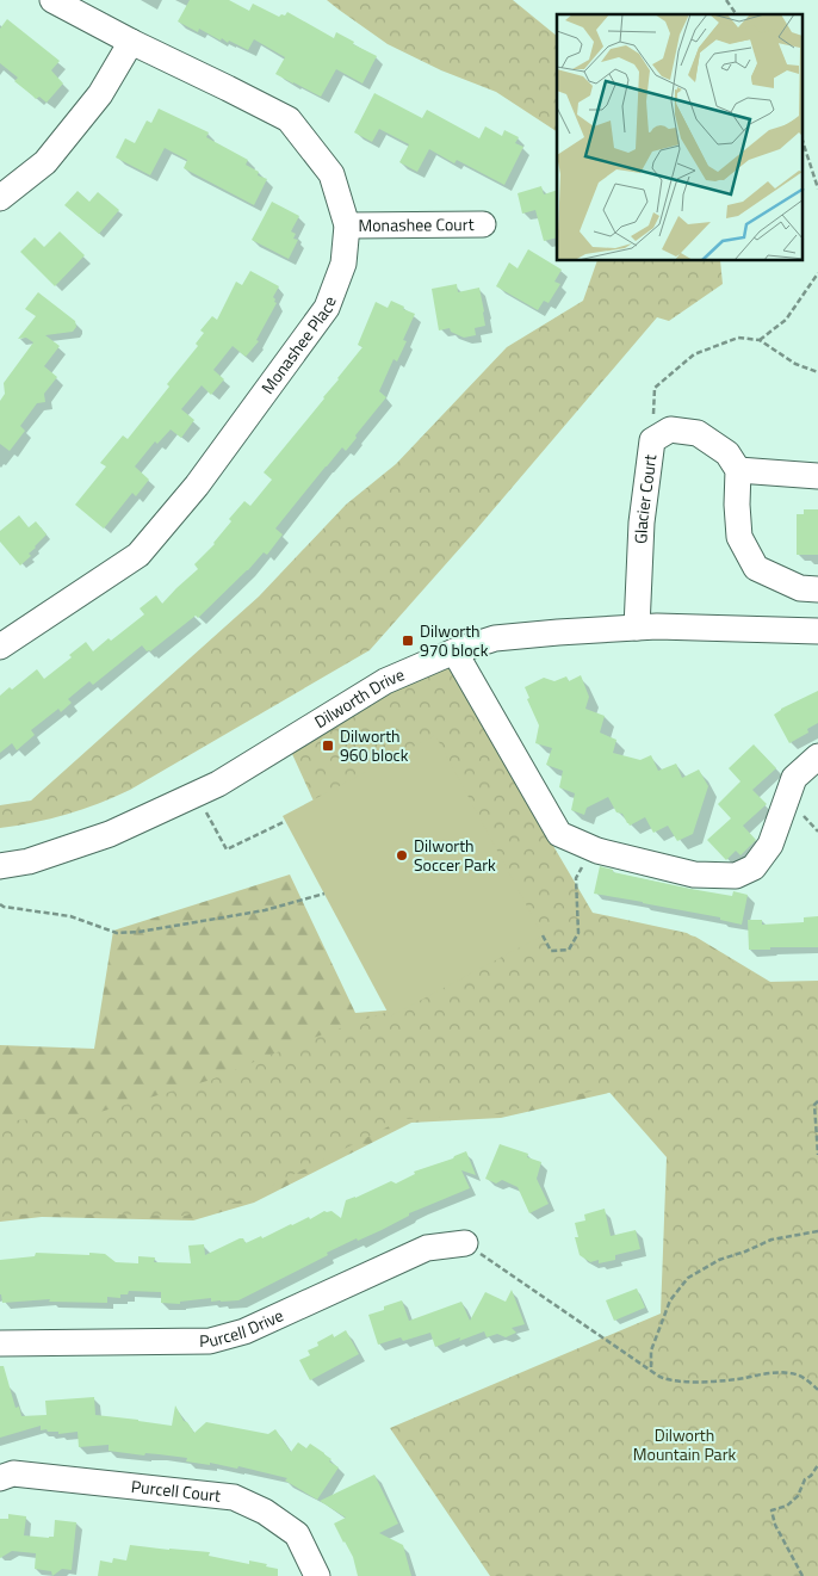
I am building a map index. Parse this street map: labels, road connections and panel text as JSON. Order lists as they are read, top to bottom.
{
  "streets": {
    "street": [
      "Monashee Court",
      "Monashee Place",
      "Glacier Court",
      "Dilworth Drive",
      "Purcell Drive",
      "Purcell Court"
    ]
  },
  "crossings": [
    ["Monashee Court", "Monashee Place"],
    ["Glacier Court", "Dilworth Drive"]
  ],
  "parks": ["Dilworth Mountain Park"],
  "places": {
    "transit": ["Dilworth 970 block", "Dilworth 960 block"],
    "other": ["Dilworth Soccer Park"]
  }
}
